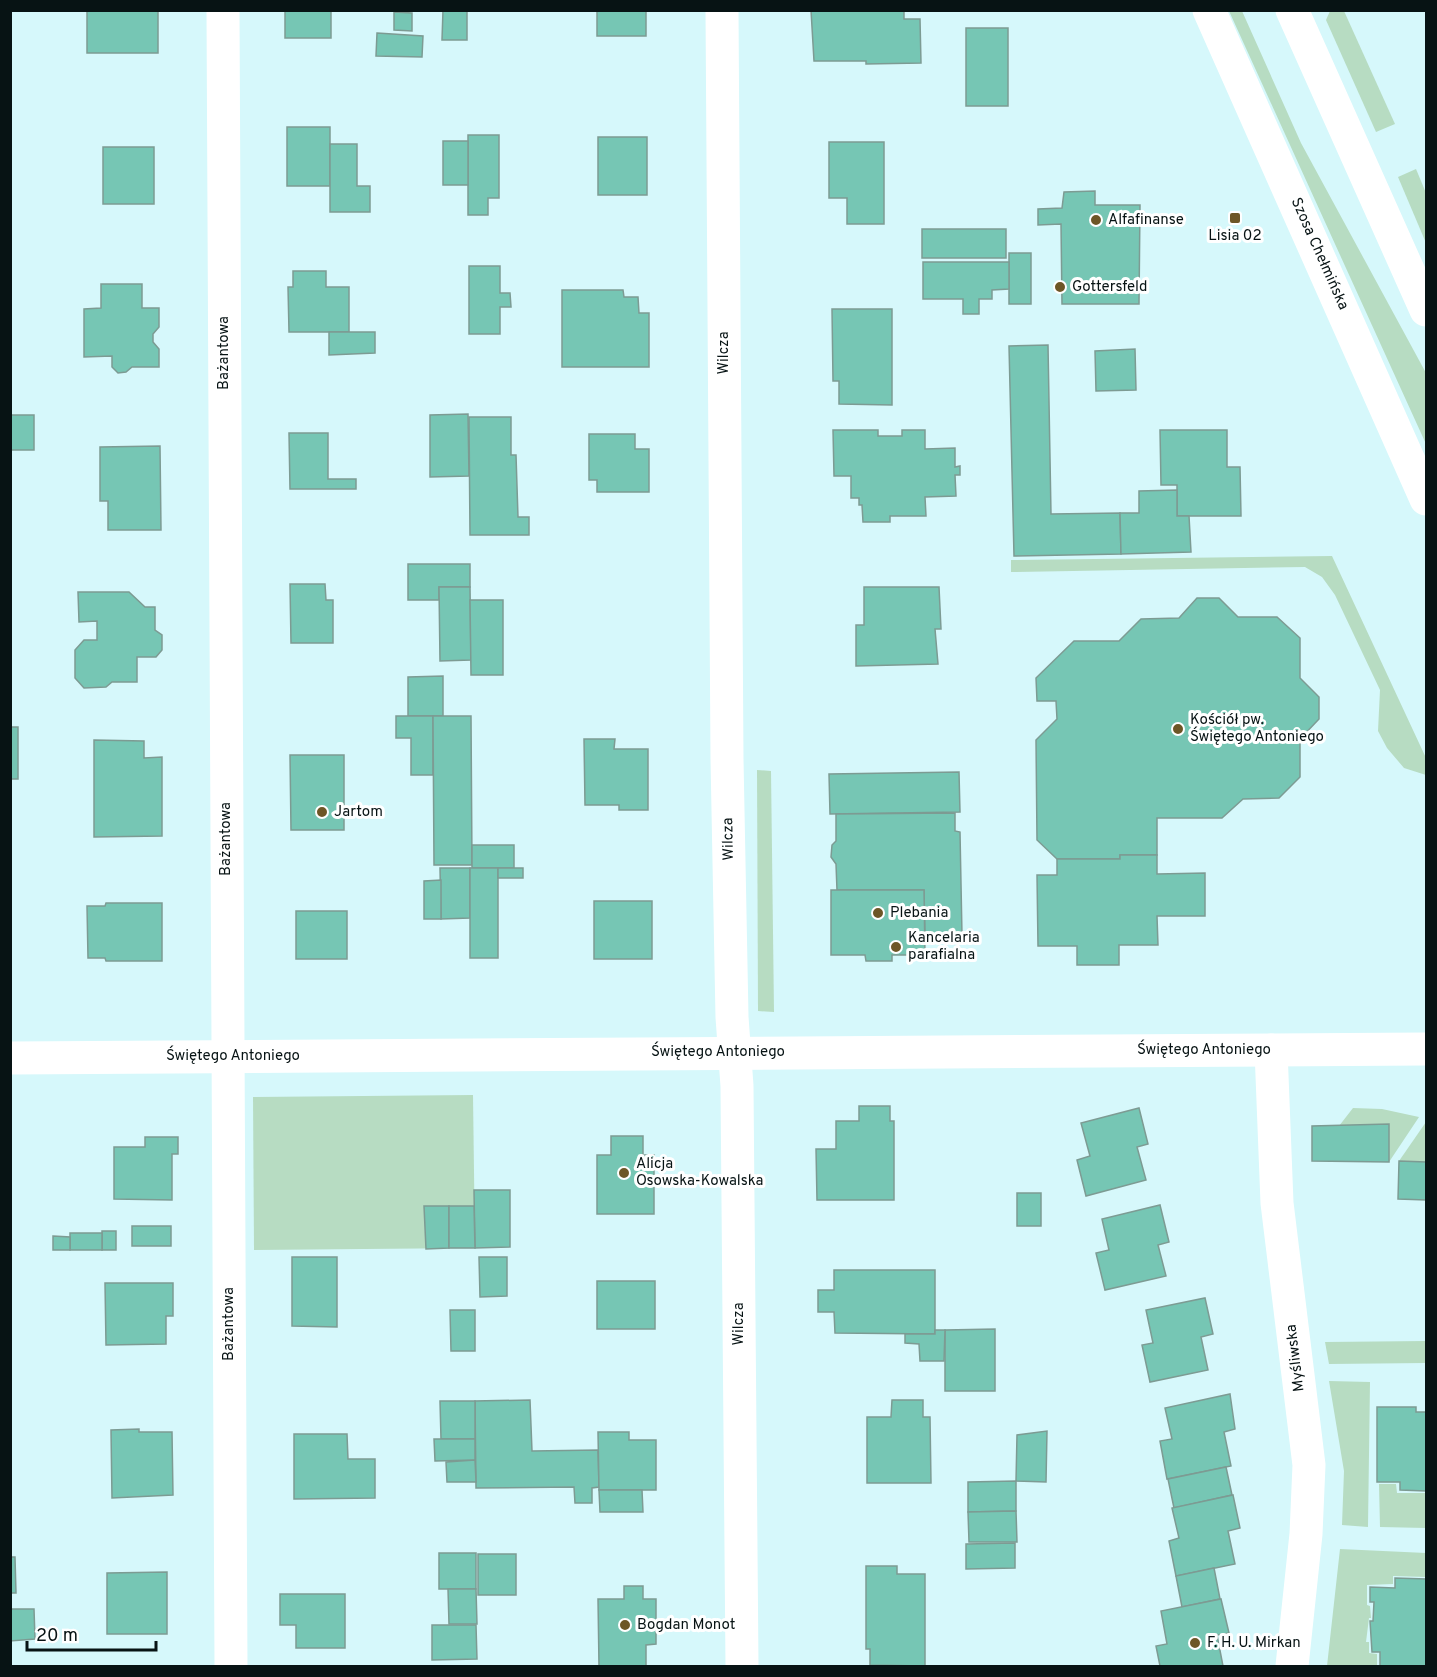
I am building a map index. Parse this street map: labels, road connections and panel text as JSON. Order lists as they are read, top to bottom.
{
  "streets": {
    "street": [
      "Szosa Chełmińska",
      "Bażantowa",
      "Wilcza",
      "Świętego Antoniego",
      "Myśliwska"
    ]
  },
  "crossings": [
    ["Bażantowa", "Świętego Antoniego"],
    ["Wilcza", "Świętego Antoniego"],
    ["Świętego Antoniego", "Myśliwska"]
  ],
  "places": {
    "transit": ["Lisia 02"],
    "other": [
      "Alfafinanse",
      "Gottersfeld",
      "Kościół pw. Świętego Antoniego",
      "Jartom",
      "Plebania",
      "Kancelaria parafialna",
      "Alicja Osowska-Kowalska",
      "Bogdan Monot",
      "F. H. U. Mirkan"
    ]
  },
  "scale_bar": "20 m"
}
